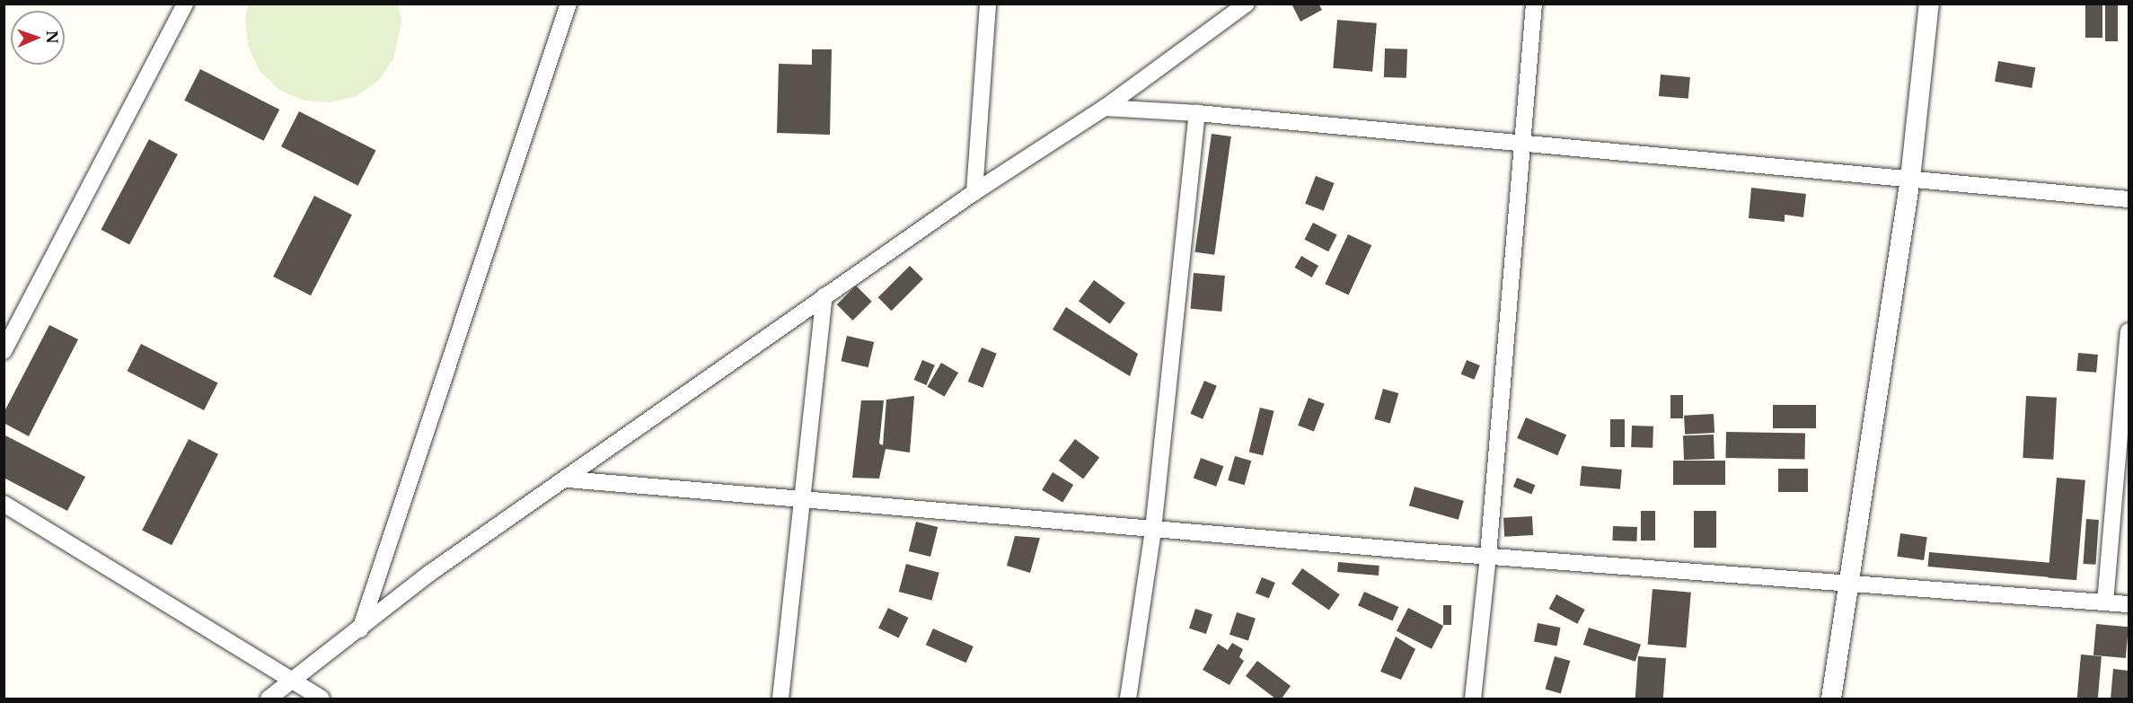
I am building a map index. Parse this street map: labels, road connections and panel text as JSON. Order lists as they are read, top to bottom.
{
  "north": "right"
}
